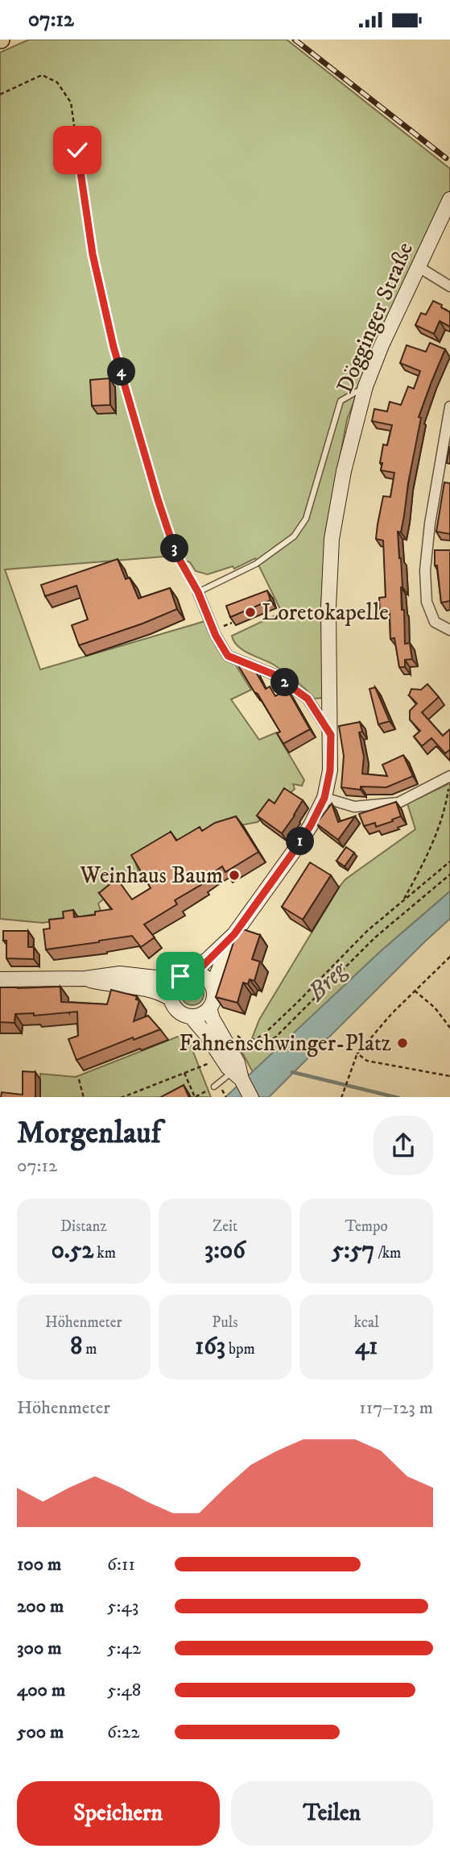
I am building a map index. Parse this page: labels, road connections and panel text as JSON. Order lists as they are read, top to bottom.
{
  "streets": {
    "main road": ["Dögginger Straße"]
  },
  "water": ["Breg"],
  "places": ["Loretokapelle", "Weinhaus Baum", "Fahnenschwinger-Platz"],
  "page": {
    "status": "07:12",
    "pins": [
      "4",
      "3",
      "2",
      "1"
    ],
    "heading": ["Morgenlauf", "07:12"],
    "stats": [
      ["Distanz", "0.52 km"],
      ["Zeit", "3:06"],
      ["Tempo", "5:57 /km"],
      ["Höhenmeter", "8 m"],
      ["Puls", "163 bpm"],
      ["kcal", "41"]
    ],
    "chart": ["Höhenmeter", "117–123 m"],
    "list": [
      {
        "name": "100 m",
        "note": "6:11"
      },
      {
        "name": "200 m",
        "note": "5:43"
      },
      {
        "name": "300 m",
        "note": "5:42"
      },
      {
        "name": "400 m",
        "note": "5:48"
      },
      {
        "name": "500 m",
        "note": "6:22"
      }
    ],
    "buttons": ["Speichern", "Teilen"]
  }
}
